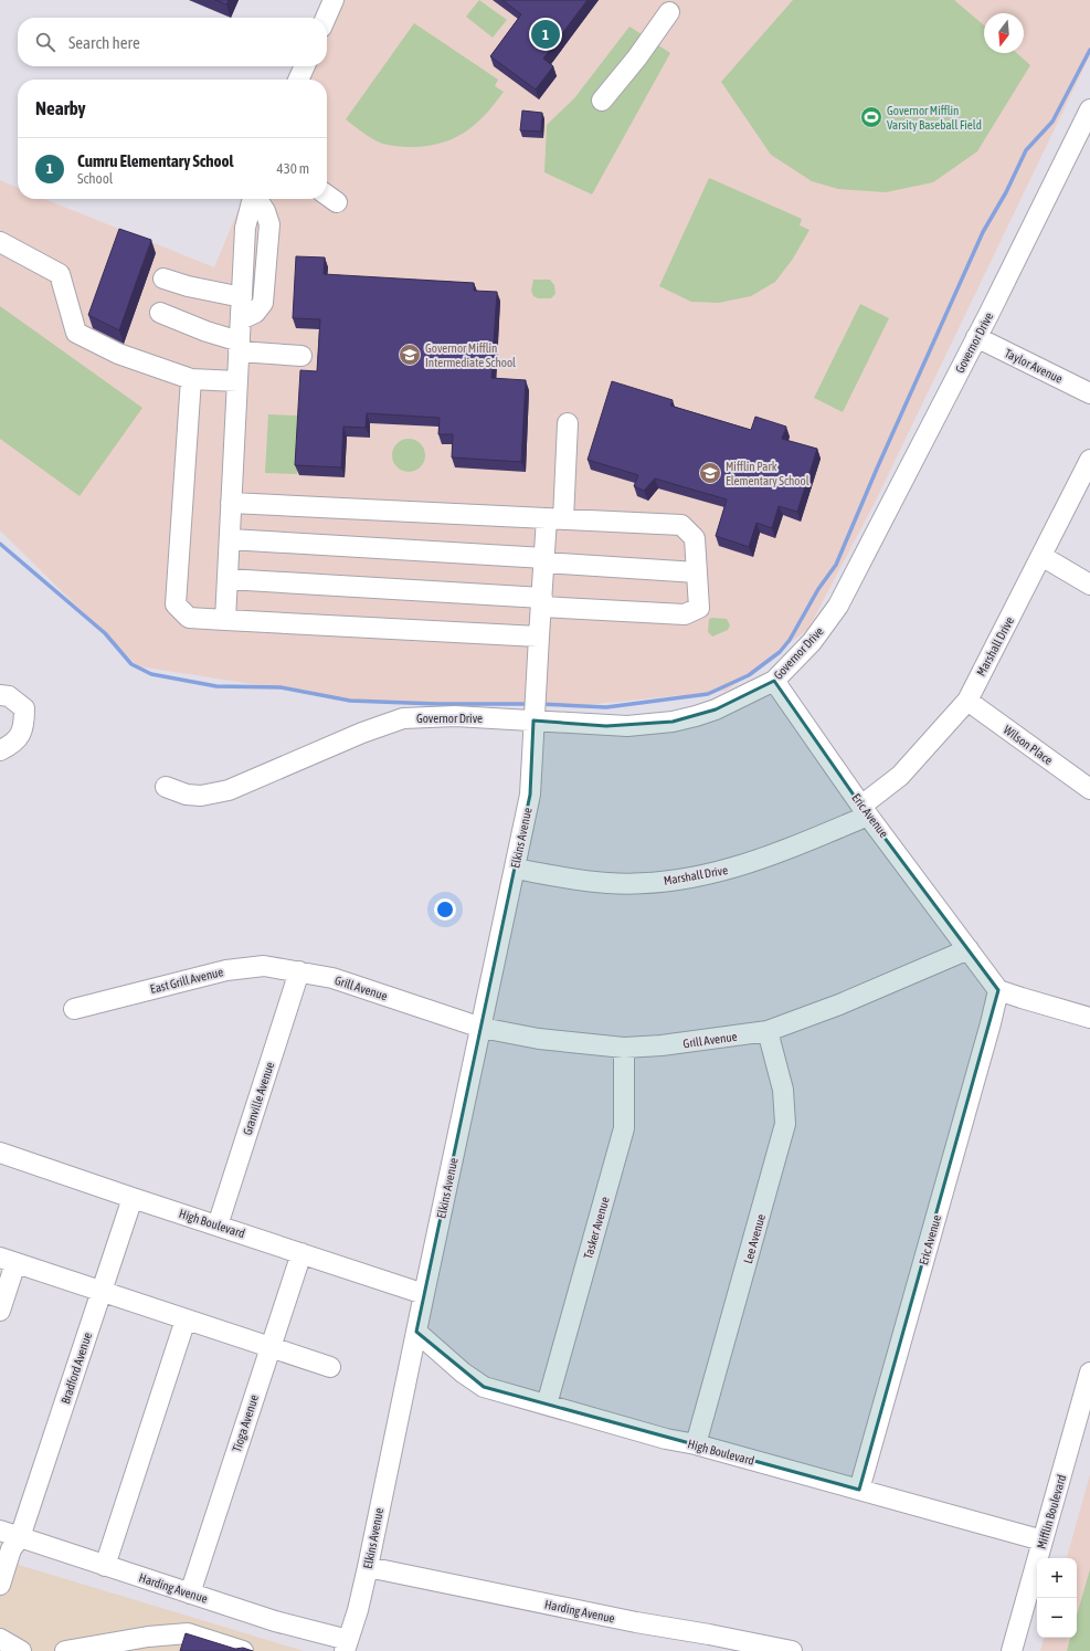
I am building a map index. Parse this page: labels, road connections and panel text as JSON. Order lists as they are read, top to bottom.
{
  "streets": {
    "street": [
      "Governor Drive",
      "Taylor Avenue",
      "Marshall Drive",
      "Wilson Place",
      "Eric Avenue",
      "Elkins Avenue",
      "East Grill Avenue",
      "Grill Avenue",
      "Granville Avenue",
      "High Boulevard",
      "Tasker Avenue",
      "Lee Avenue",
      "Bradford Avenue",
      "Tioga Avenue",
      "Mifflin Boulevard",
      "Harding Avenue"
    ]
  },
  "crossings": [
    ["Governor Drive", "Taylor Avenue"],
    ["Governor Drive", "Eric Avenue"],
    ["Governor Drive", "Elkins Avenue"],
    ["Marshall Drive", "Wilson Place"],
    ["Marshall Drive", "Eric Avenue"],
    ["Marshall Drive", "Elkins Avenue"],
    ["Eric Avenue", "Grill Avenue"],
    ["Eric Avenue", "High Boulevard"],
    ["Elkins Avenue", "Grill Avenue"],
    ["Elkins Avenue", "High Boulevard"],
    ["Elkins Avenue", "Harding Avenue"],
    ["East Grill Avenue", "Grill Avenue"],
    ["East Grill Avenue", "Granville Avenue"],
    ["Grill Avenue", "Granville Avenue"],
    ["Grill Avenue", "Tasker Avenue"],
    ["Grill Avenue", "Lee Avenue"],
    ["Granville Avenue", "High Boulevard"],
    ["High Boulevard", "Tasker Avenue"],
    ["High Boulevard", "Lee Avenue"],
    ["High Boulevard", "Bradford Avenue"],
    ["High Boulevard", "Tioga Avenue"],
    ["High Boulevard", "Mifflin Boulevard"],
    ["Bradford Avenue", "Harding Avenue"],
    ["Tioga Avenue", "Harding Avenue"]
  ],
  "places": {
    "sports": ["Governor Mifflin Varsity Baseball Field"],
    "school or university": ["Governor Mifflin Intermediate School", "Mifflin Park Elementary School"]
  },
  "north": "bottom",
  "page": {
    "pins": "1",
    "search": "Search here",
    "heading": "Nearby",
    "list": [
      {
        "mark": "1",
        "name": "Cumru Elementary School",
        "note": "School",
        "value": "430 m"
      }
    ],
    "map_buttons": ["+", "−"]
  }
}
